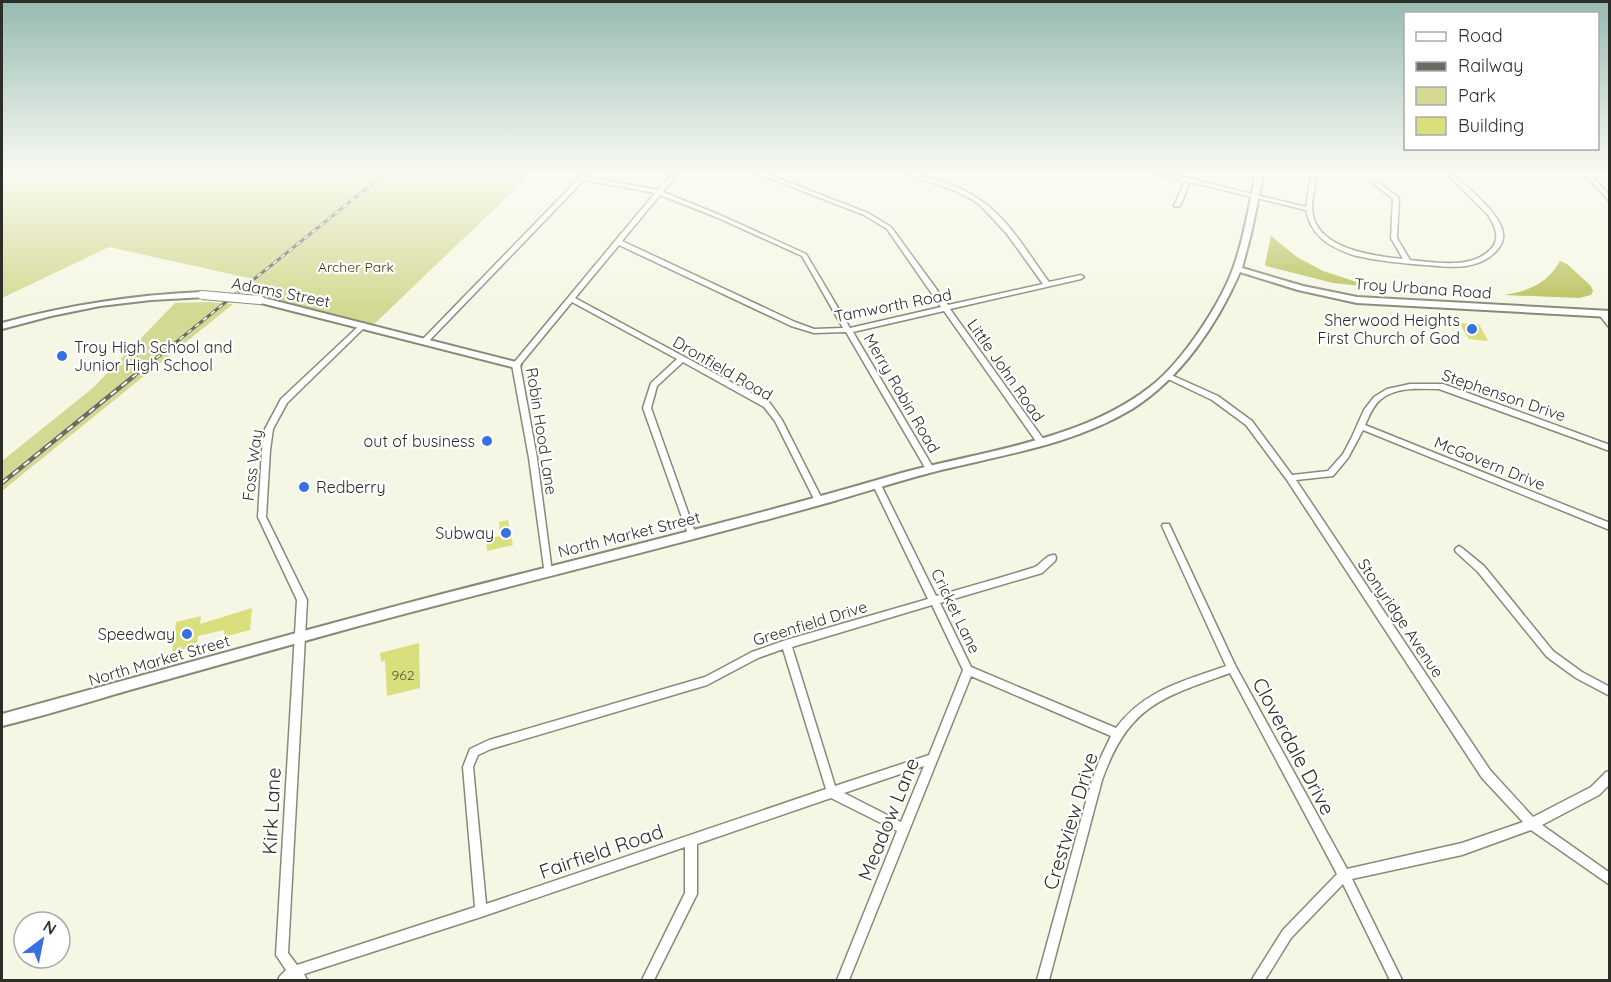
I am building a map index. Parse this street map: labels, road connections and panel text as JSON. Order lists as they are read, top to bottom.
{
  "streets": {
    "street": [
      "Troy Urbana Road",
      "Adams Street",
      "Tamworth Road",
      "Dronfield Road",
      "Little John Road",
      "Merry Robin Road",
      "Stephenson Drive",
      "Robin Hood Lane",
      "McGovern Drive",
      "Foss Way",
      "North Market Street",
      "Cricket Lane",
      "Stonyridge Avenue",
      "Greenfield Drive",
      "Cloverdale Drive",
      "Kirk Lane",
      "Meadow Lane",
      "Crestview Drive",
      "Fairfield Road"
    ]
  },
  "crossings": [
    ["Troy Urbana Road", "North Market Street"],
    ["Adams Street", "Robin Hood Lane"],
    ["Adams Street", "Foss Way"],
    ["Tamworth Road", "Little John Road"],
    ["Tamworth Road", "Merry Robin Road"],
    ["Tamworth Road", "Robin Hood Lane"],
    ["Dronfield Road", "Robin Hood Lane"],
    ["Dronfield Road", "North Market Street"],
    ["Little John Road", "North Market Street"],
    ["Merry Robin Road", "North Market Street"],
    ["Stephenson Drive", "McGovern Drive"],
    ["Stephenson Drive", "Stonyridge Avenue"],
    ["Robin Hood Lane", "North Market Street"],
    ["Foss Way", "North Market Street"],
    ["Foss Way", "Kirk Lane"],
    ["North Market Street", "Cricket Lane"],
    ["North Market Street", "Stonyridge Avenue"],
    ["North Market Street", "Kirk Lane"],
    ["Cricket Lane", "Greenfield Drive"],
    ["Cricket Lane", "Meadow Lane"],
    ["Cricket Lane", "Crestview Drive"],
    ["Greenfield Drive", "Fairfield Road"],
    ["Cloverdale Drive", "Crestview Drive"],
    ["Kirk Lane", "Fairfield Road"],
    ["Meadow Lane", "Fairfield Road"]
  ],
  "parks": ["Archer Park"],
  "places": [
    "Sherwood Heights First Church of God",
    "Troy High School and Junior High School",
    "out of business",
    "Redberry",
    "Subway",
    "Speedway"
  ],
  "house_numbers": ["962"],
  "legend": [
    "Road",
    "Railway",
    "Park",
    "Building"
  ],
  "north": "top right"
}
